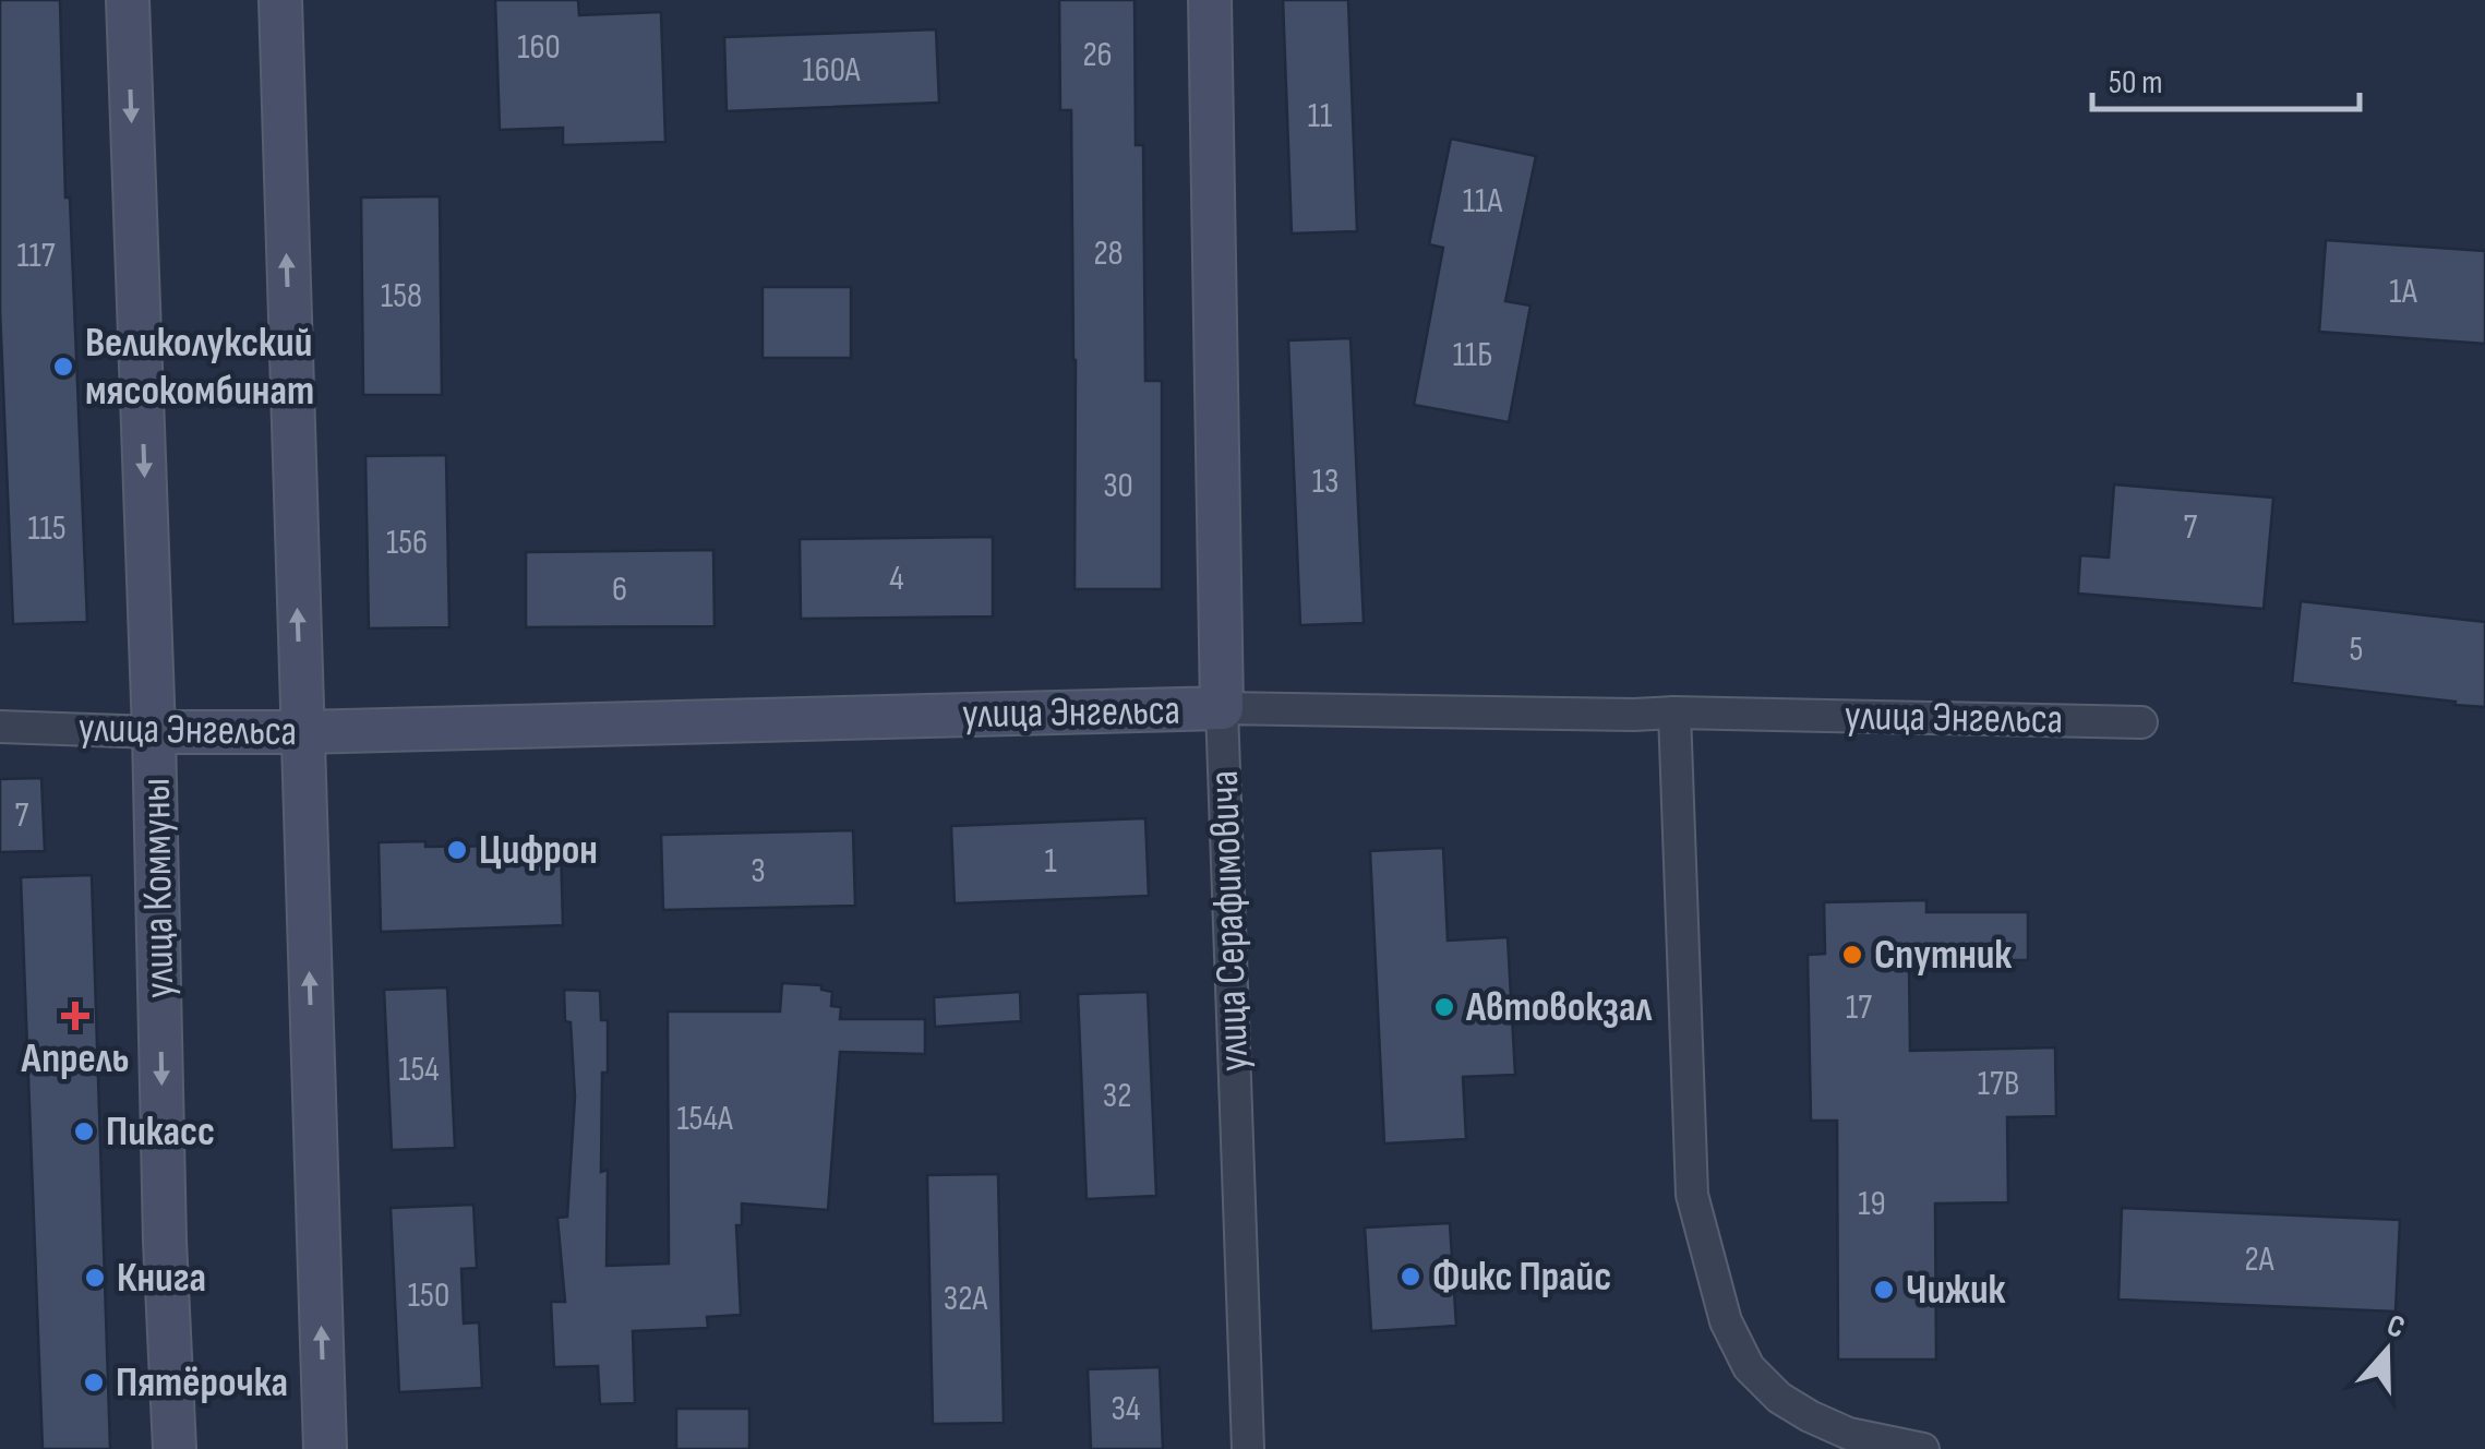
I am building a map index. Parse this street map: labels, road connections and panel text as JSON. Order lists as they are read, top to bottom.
{
  "streets": {
    "street": ["улица Энгельса", "улица Коммуны", "улица Серафимовича"]
  },
  "crossings": [
    ["улица Энгельса", "улица Коммуны"],
    ["улица Энгельса", "улица Серафимовича"]
  ],
  "places": {
    "other": [
      "Великолукский мясокомбинат",
      "Цифрон",
      "Спутник",
      "Автовокзал",
      "Пикасс",
      "Фикс Прайс",
      "Книга",
      "Чижик",
      "Пятёрочка"
    ],
    "health": ["Апрель"]
  },
  "house_numbers": [
    "160",
    "26",
    "160А",
    "11",
    "11А",
    "28",
    "117",
    "1А",
    "158",
    "11Б",
    "13",
    "30",
    "7",
    "115",
    "156",
    "4",
    "6",
    "5",
    "7",
    "1",
    "3",
    "17",
    "154",
    "17В",
    "32",
    "154А",
    "19",
    "2А",
    "150",
    "32А",
    "34"
  ],
  "scale_bar": "50 m",
  "north": "top"
}
